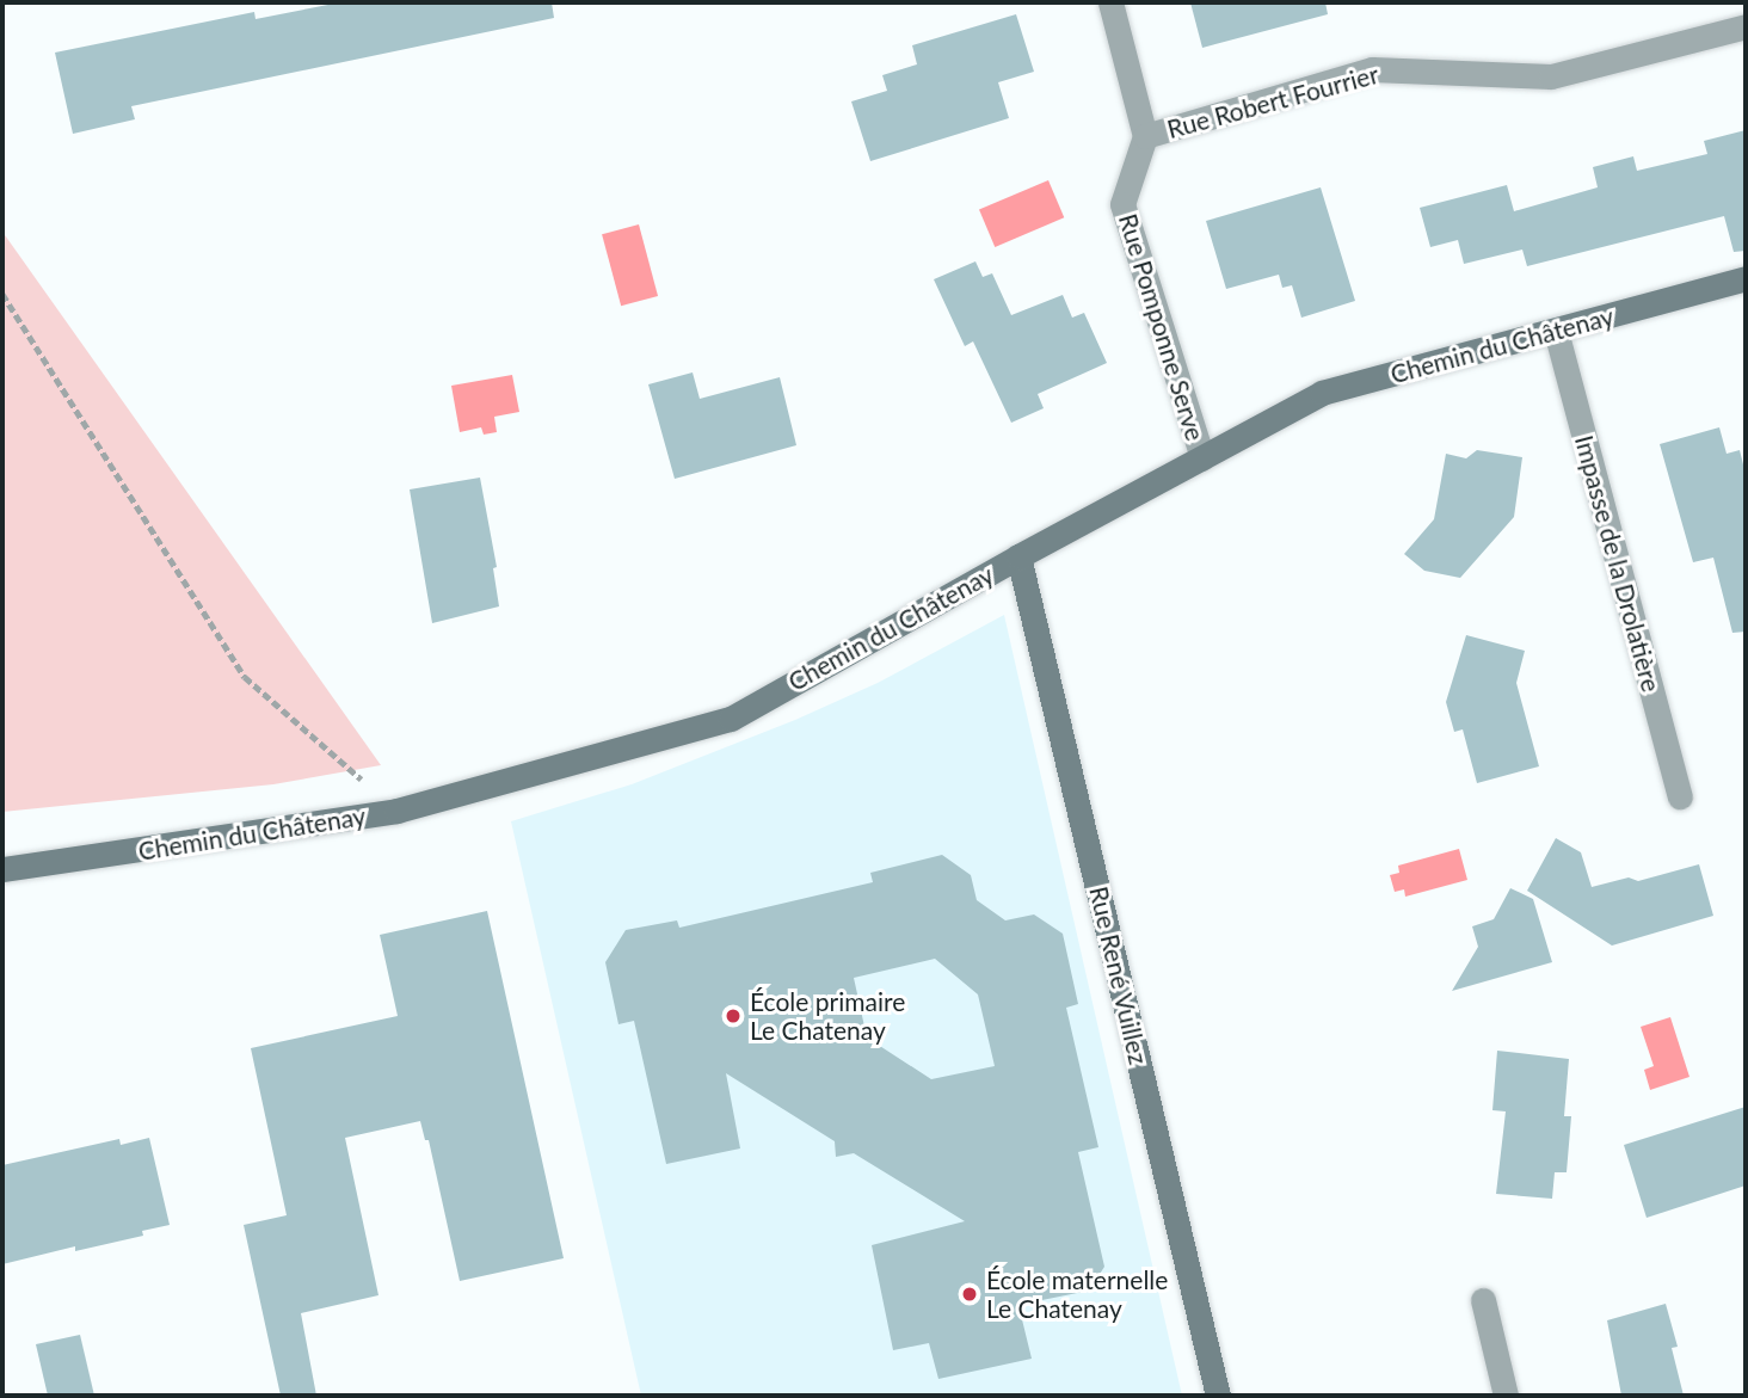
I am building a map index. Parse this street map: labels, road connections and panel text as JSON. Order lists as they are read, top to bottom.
{
  "streets": {
    "street": [
      "Rue Robert Fourrier",
      "Rue Pomponne Serve",
      "Chemin du Châtenay",
      "Impasse de la Drolatière",
      "Rue René Vuillez"
    ]
  },
  "crossings": [
    ["Rue Robert Fourrier", "Rue Pomponne Serve"],
    ["Rue Pomponne Serve", "Chemin du Châtenay"],
    ["Chemin du Châtenay", "Impasse de la Drolatière"],
    ["Chemin du Châtenay", "Rue René Vuillez"]
  ],
  "places": ["École primaire Le Chatenay", "École maternelle Le Chatenay"]
}
